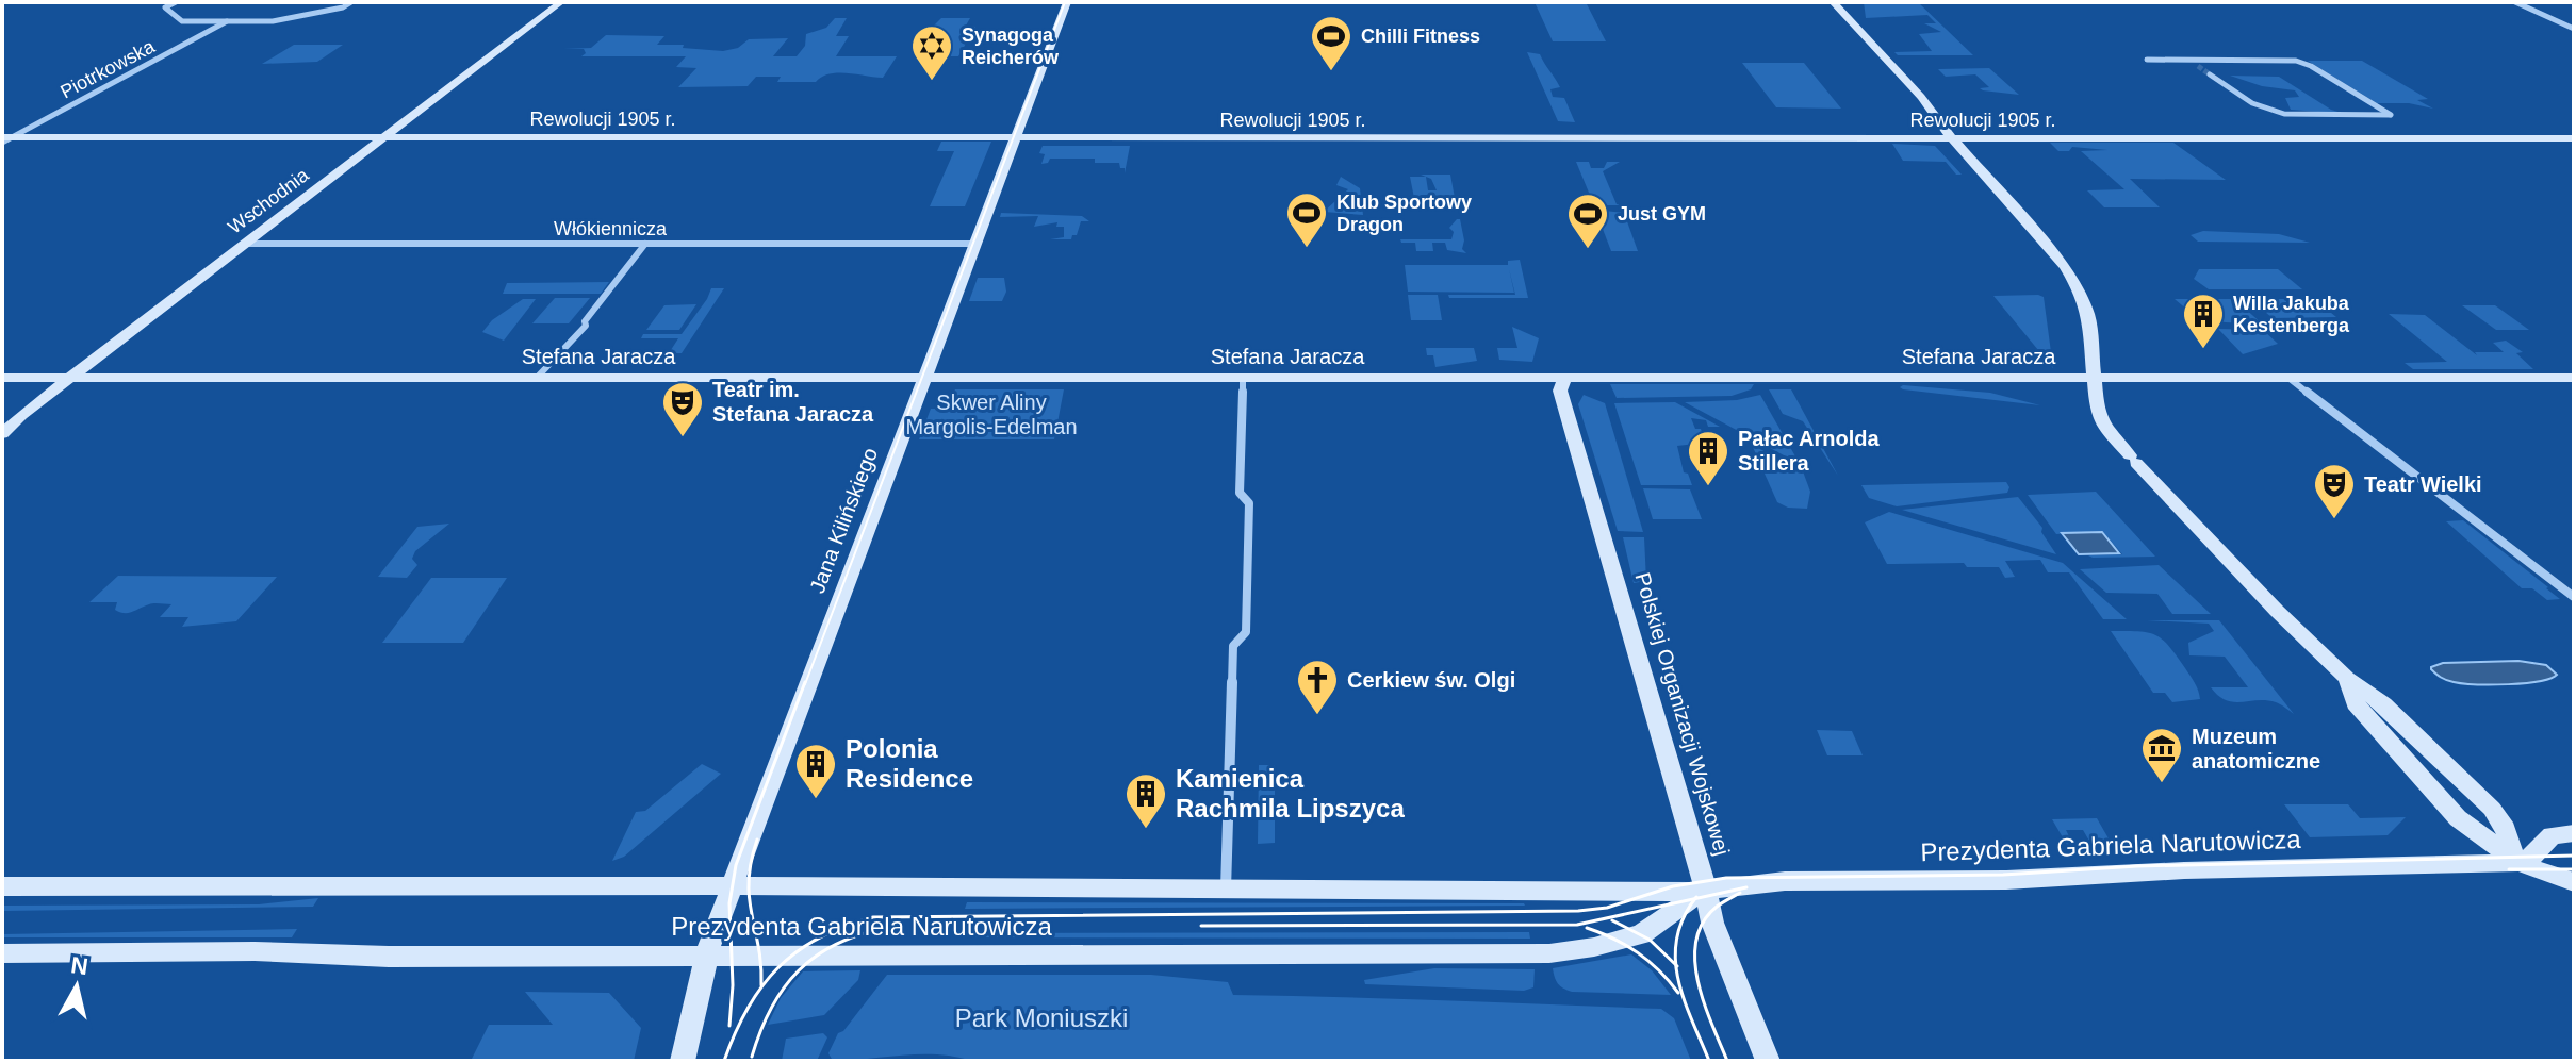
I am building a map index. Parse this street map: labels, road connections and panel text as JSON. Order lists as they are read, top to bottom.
{
  "streets": {
    "street": [
      "Piotrkowska",
      "Rewolucji 1905 r.",
      "Wschodnia",
      "Włókiennicza",
      "Stefana Jaracza",
      "Jana Kilińskiego",
      "Polskiej Organizacji Wojskowej",
      "Prezydenta Gabriela Narutowicza"
    ]
  },
  "crossings": [
    ["Piotrkowska", "Rewolucji 1905 r."],
    ["Rewolucji 1905 r.", "Wschodnia"],
    ["Rewolucji 1905 r.", "Jana Kilińskiego"],
    ["Wschodnia", "Włókiennicza"],
    ["Wschodnia", "Stefana Jaracza"],
    ["Włókiennicza", "Jana Kilińskiego"],
    ["Stefana Jaracza", "Jana Kilińskiego"],
    ["Stefana Jaracza", "Polskiej Organizacji Wojskowej"],
    ["Jana Kilińskiego", "Prezydenta Gabriela Narutowicza"],
    ["Polskiej Organizacji Wojskowej", "Prezydenta Gabriela Narutowicza"]
  ],
  "parks": ["Skwer Aliny Margolis-Edelman", "Park Moniuszki"],
  "places": {
    "sports": ["Chilli Fitness", "Klub Sportowy Dragon", "Just GYM"],
    "synagogue": ["Synagoga Reicherów"],
    "building": [
      "Willa Jakuba Kestenberga",
      "Pałac Arnolda Stillera",
      "Polonia Residence",
      "Kamienica Rachmila Lipszyca"
    ],
    "theatre": ["Teatr im. Stefana Jaracza", "Teatr Wielki"],
    "church": ["Cerkiew św. Olgi"],
    "museum": ["Muzeum anatomiczne"]
  },
  "north": "top"
}
